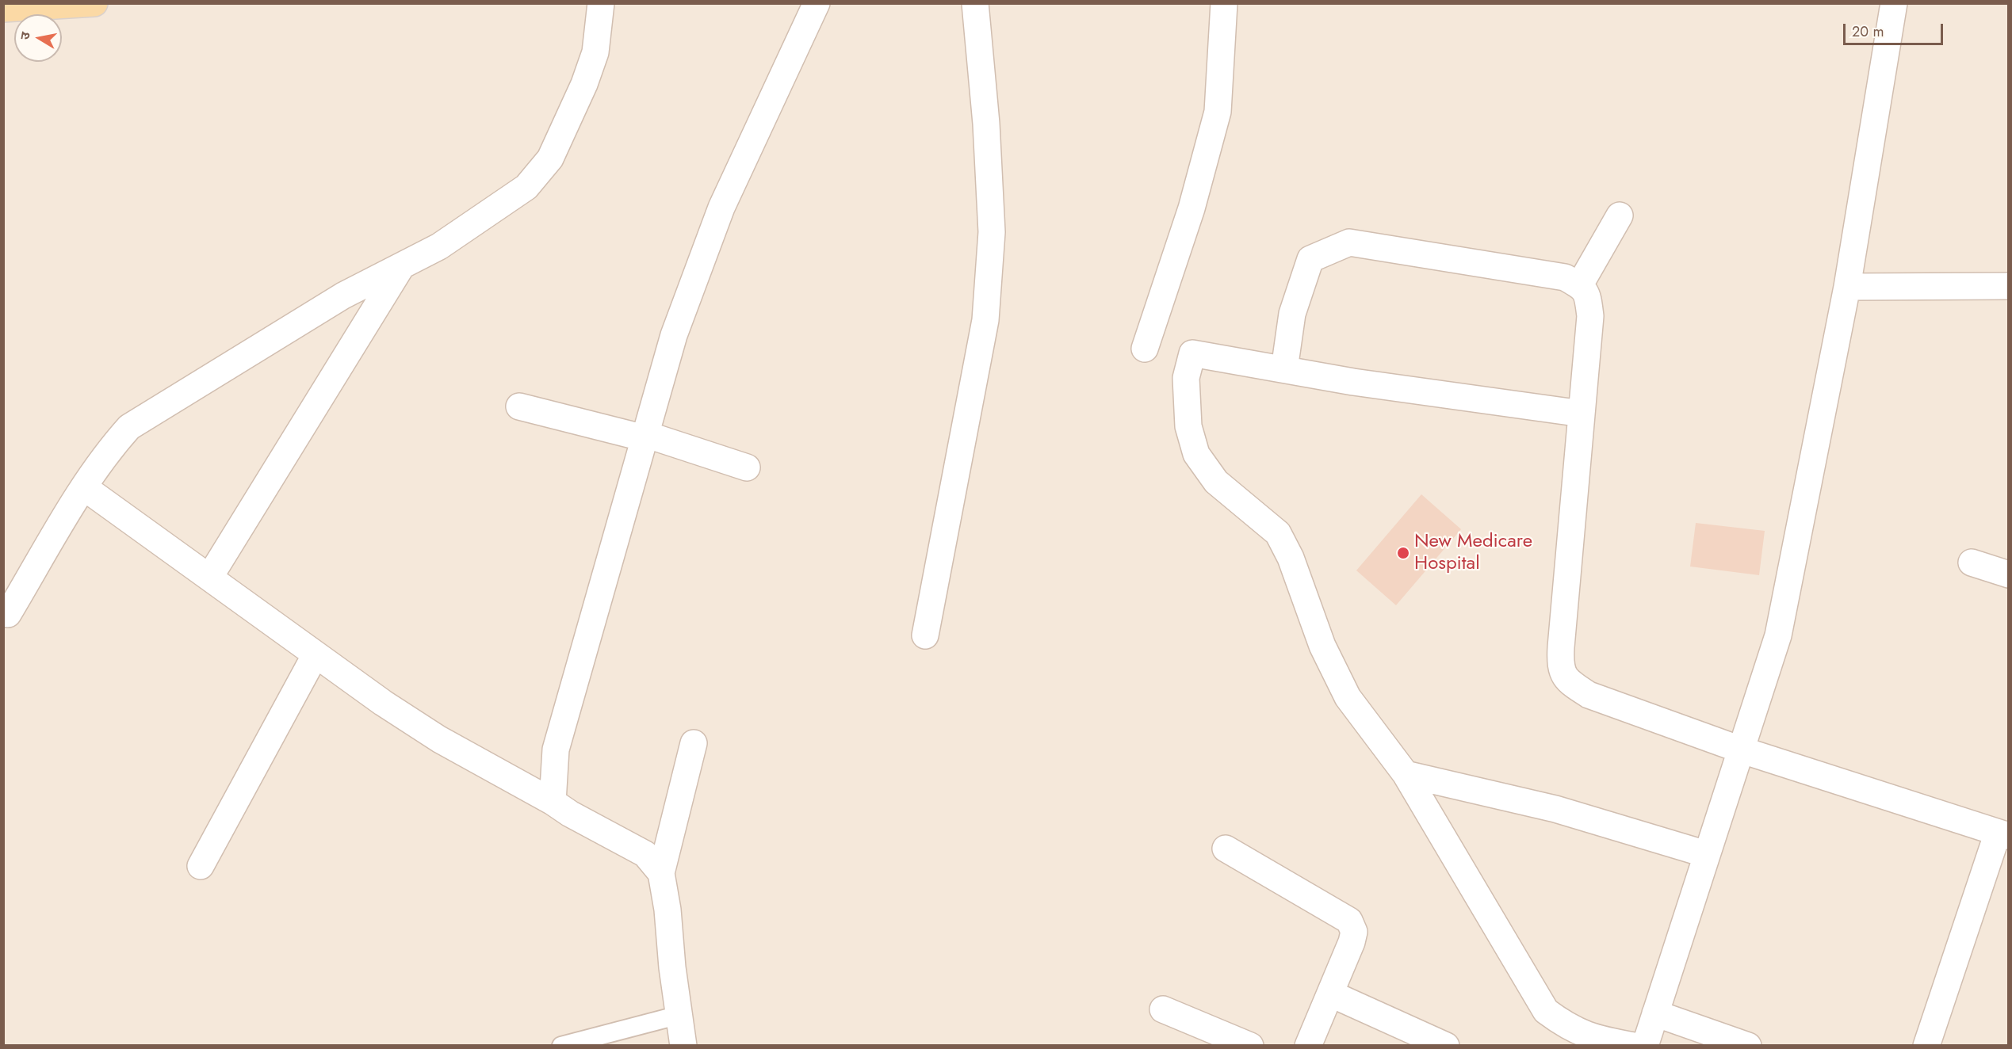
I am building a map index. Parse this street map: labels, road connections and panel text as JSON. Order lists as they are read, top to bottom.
{
  "places": ["New Medicare Hospital"],
  "scale_bar": "20 m",
  "north": "left"
}
